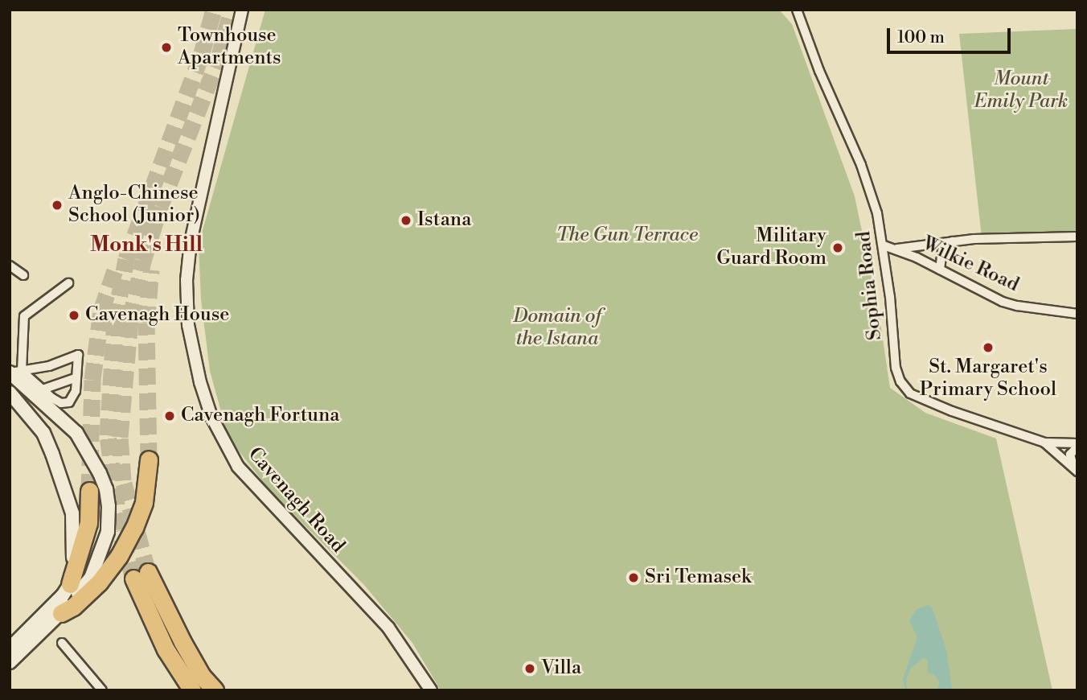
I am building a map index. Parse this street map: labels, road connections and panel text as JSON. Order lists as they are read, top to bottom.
{
  "streets": {
    "street": ["Wilkie Road", "Sophia Road", "Cavenagh Road"]
  },
  "crossings": [
    ["Wilkie Road", "Sophia Road"]
  ],
  "districts": ["Monk's Hill"],
  "parks": ["Mount Emily Park", "The Gun Terrace", "Domain of the Istana"],
  "places": [
    "Townhouse Apartments",
    "Anglo-Chinese School (Junior)",
    "Istana",
    "Military Guard Room",
    "Cavenagh House",
    "St. Margaret's Primary School",
    "Cavenagh Fortuna",
    "Sri Temasek",
    "Villa"
  ],
  "scale_bar": "100 m"
}
